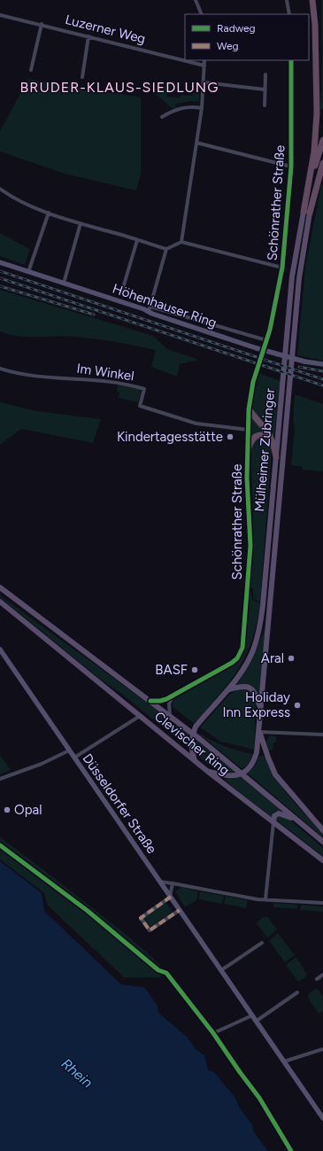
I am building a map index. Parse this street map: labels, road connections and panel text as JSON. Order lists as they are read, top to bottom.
{
  "streets": {
    "main road": ["Mülheimer Zubringer", "Clevischer Ring"],
    "street": [
      "Luzerner Weg",
      "Schönrather Straße",
      "Höhenhauser Ring",
      "Im Winkel",
      "Düsseldorfer Straße"
    ]
  },
  "crossings": [
    ["Schönrather Straße", "Höhenhauser Ring"],
    ["Schönrather Straße", "Im Winkel"],
    ["Schönrather Straße", "Clevischer Ring"],
    ["Mülheimer Zubringer", "Clevischer Ring"]
  ],
  "districts": ["BRUDER-KLAUS-SIEDLUNG"],
  "water": ["Rhein"],
  "places": [
    "Kindertagesstätte",
    "Aral",
    "BASF",
    "Holiday Inn Express",
    "Opal"
  ],
  "legend": ["Radweg", "Weg"]
}
